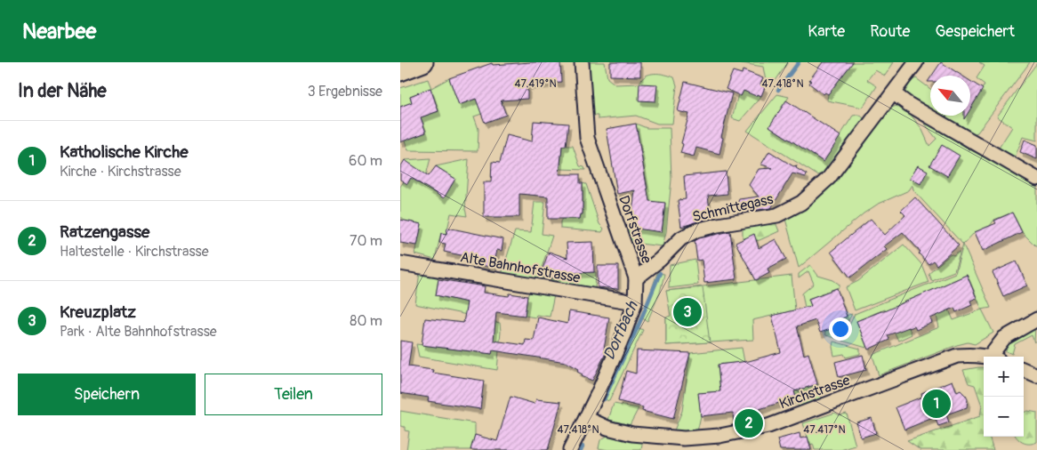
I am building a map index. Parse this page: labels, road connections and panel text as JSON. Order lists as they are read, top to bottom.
{
  "streets": {
    "street": [
      "Schmittegass",
      "Dorfstrasse",
      "Alte Bahnhofstrasse",
      "Kirchstrasse"
    ]
  },
  "crossings": [
    ["Schmittegass", "Dorfstrasse"],
    ["Dorfstrasse", "Alte Bahnhofstrasse"],
    ["Dorfstrasse", "Kirchstrasse"]
  ],
  "water": ["Dorfbach"],
  "north": "top left",
  "page": {
    "header": "Nearbee",
    "nav": ["Karte", "Route", "Gespeichert"],
    "heading": ["In der Nähe", "3 Ergebnisse"],
    "list": [
      {
        "mark": "1",
        "name": "Katholische Kirche",
        "note": "Kirche · Kirchstrasse",
        "value": "60 m"
      },
      {
        "mark": "2",
        "name": "Ratzengasse",
        "note": "Haltestelle · Kirchstrasse",
        "value": "70 m"
      },
      {
        "mark": "3",
        "name": "Kreuzplatz",
        "note": "Park · Alte Bahnhofstrasse",
        "value": "80 m"
      }
    ],
    "pins": ["3", "1", "2"],
    "map_buttons": ["+", "−"],
    "buttons": ["Speichern", "Teilen"]
  },
  "coordinates": ["47.419°N", "47.418°N", "47.417°N"]
}
